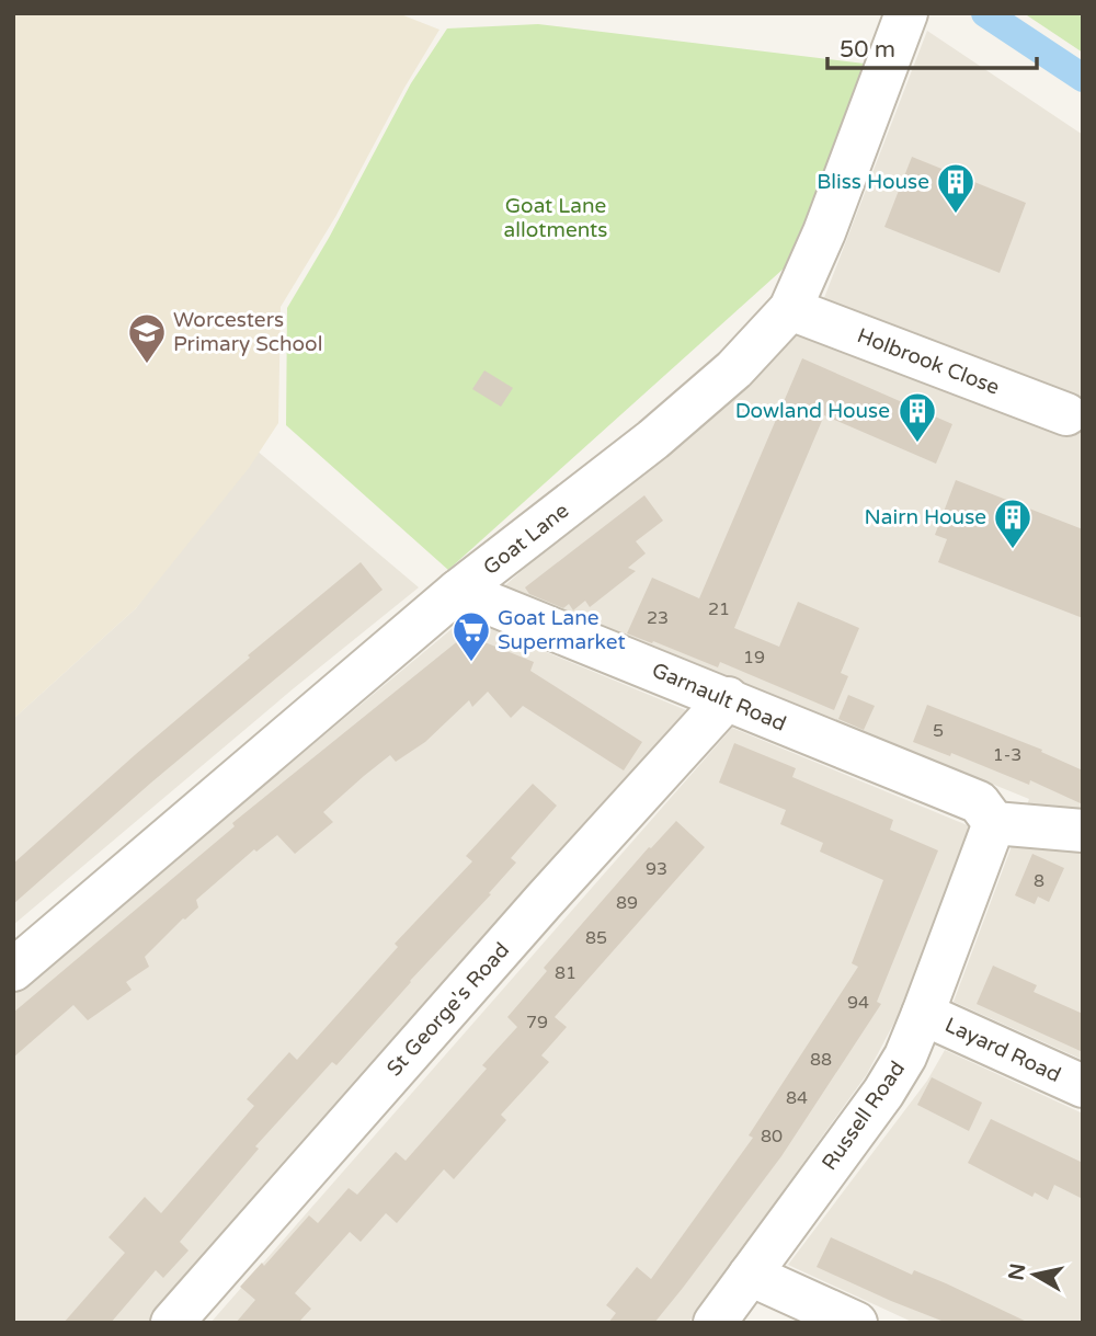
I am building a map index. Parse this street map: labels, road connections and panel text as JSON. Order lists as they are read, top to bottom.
{
  "streets": {
    "street": [
      "Holbrook Close",
      "Goat Lane",
      "Garnault Road",
      "St George's Road",
      "Layard Road",
      "Russell Road"
    ]
  },
  "crossings": [
    ["Holbrook Close", "Goat Lane"],
    ["Goat Lane", "Garnault Road"],
    ["Garnault Road", "St George's Road"],
    ["Garnault Road", "Russell Road"],
    ["Layard Road", "Russell Road"]
  ],
  "parks": ["Goat Lane allotments"],
  "places": {
    "building": ["Bliss House", "Dowland House", "Nairn House"],
    "school or university": ["Worcesters Primary School"],
    "supermarket": ["Goat Lane Supermarket"]
  },
  "house_numbers": [
    "21",
    "23",
    "19",
    "5",
    "1-3",
    "93",
    "8",
    "89",
    "85",
    "81",
    "94",
    "79",
    "88",
    "84",
    "80"
  ],
  "scale_bar": "50 m",
  "north": "left"
}
